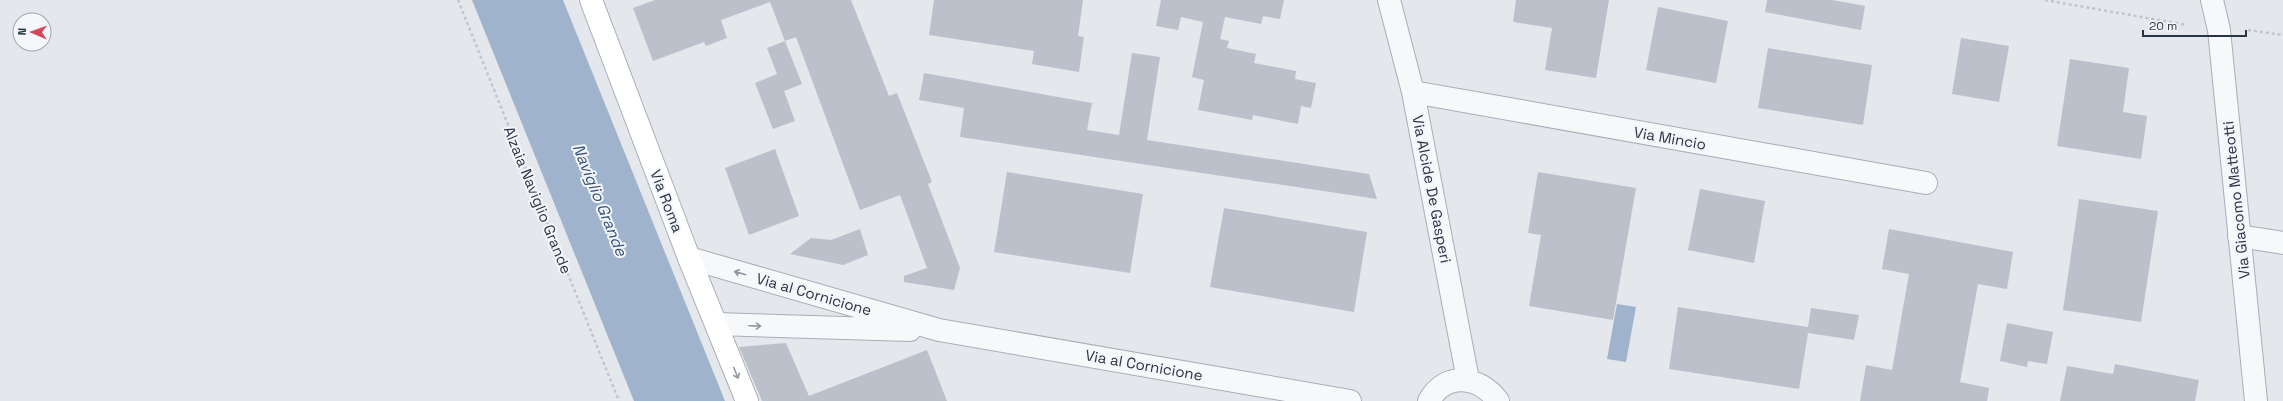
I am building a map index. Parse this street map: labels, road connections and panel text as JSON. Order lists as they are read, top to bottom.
{
  "streets": {
    "street": [
      "Via Mincio",
      "Via Alcide De Gasperi",
      "Via Giacomo Matteotti",
      "Via Roma",
      "Via al Cornicione"
    ],
    "path": ["Alzaia Naviglio Grande"]
  },
  "crossings": [
    ["Via Mincio", "Via Alcide De Gasperi"],
    ["Via Roma", "Via al Cornicione"]
  ],
  "water": ["Naviglio Grande"],
  "scale_bar": "20 m",
  "north": "left"
}
